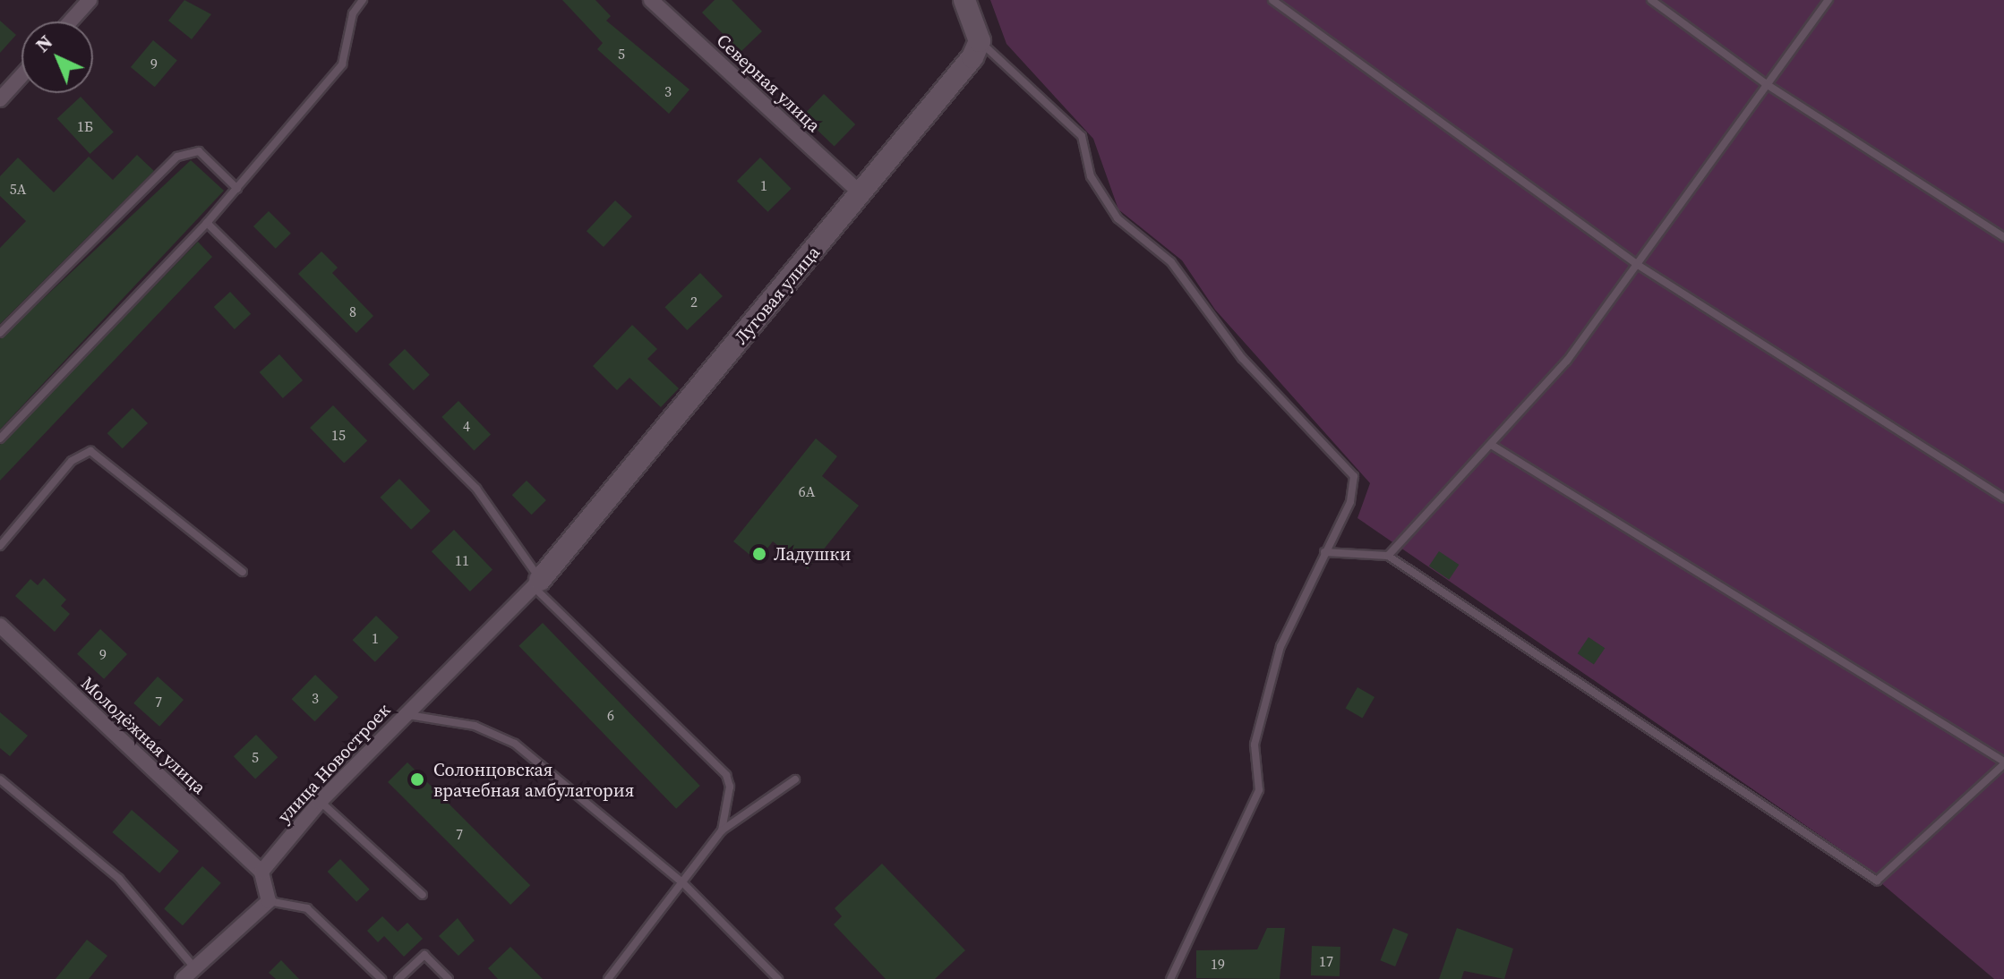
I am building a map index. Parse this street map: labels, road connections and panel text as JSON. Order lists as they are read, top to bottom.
{
  "streets": {
    "street": [
      "Северная улица",
      "Луговая улица",
      "Молодёжная улица",
      "улица Новостроек"
    ]
  },
  "crossings": [
    ["Северная улица", "Луговая улица"],
    ["Луговая улица", "улица Новостроек"],
    ["Молодёжная улица", "улица Новостроек"]
  ],
  "places": ["Ладушки", "Солонцовская врачебная амбулатория"],
  "house_numbers": [
    "5",
    "9",
    "3",
    "1Б",
    "1",
    "5А",
    "2",
    "8",
    "4",
    "15",
    "6А",
    "11",
    "1",
    "9",
    "3",
    "7",
    "6",
    "5",
    "7",
    "17",
    "19"
  ],
  "north": "top left"
}
